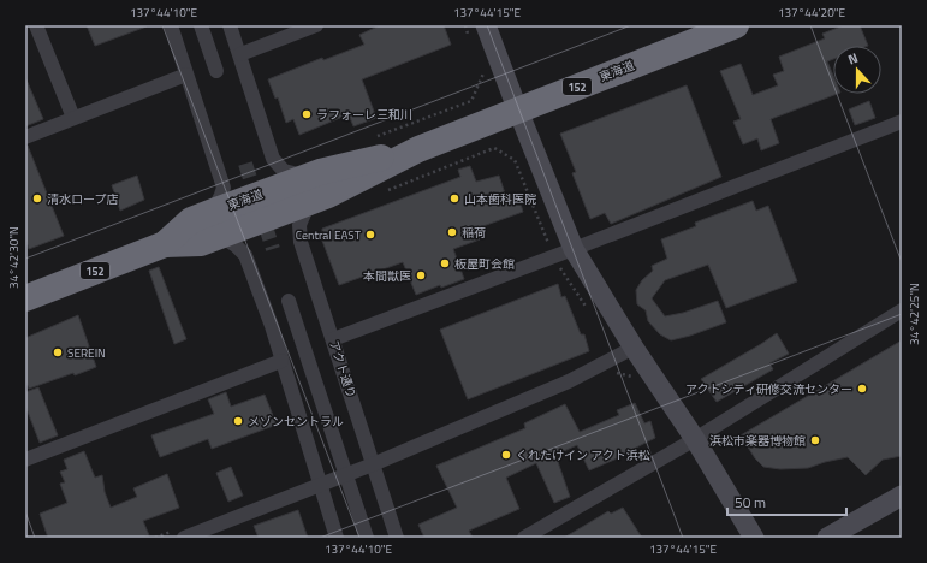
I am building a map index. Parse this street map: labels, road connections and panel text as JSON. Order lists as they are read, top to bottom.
{
  "streets": {
    "highway": ["東海道", "152"],
    "street": ["アクト通り"]
  },
  "crossings": [
    ["東海道", "アクト通り"]
  ],
  "places": [
    "ラフォーレ三和川",
    "清水ロープ店",
    "山本歯科医院",
    "稲荷",
    "Central EAST",
    "板屋町会館",
    "本間獣医",
    "SEREIN",
    "アクトシティ研修交流センター",
    "メゾンセントラル",
    "浜松市楽器博物館",
    "くれたけイン アクト浜松"
  ],
  "scale_bar": "50 m",
  "north": "top",
  "coordinates": [
    "137°44'10\"E",
    "137°44'15\"E",
    "137°44'20\"E",
    "34°42'30\"N",
    "34°42'25\"N"
  ]
}
